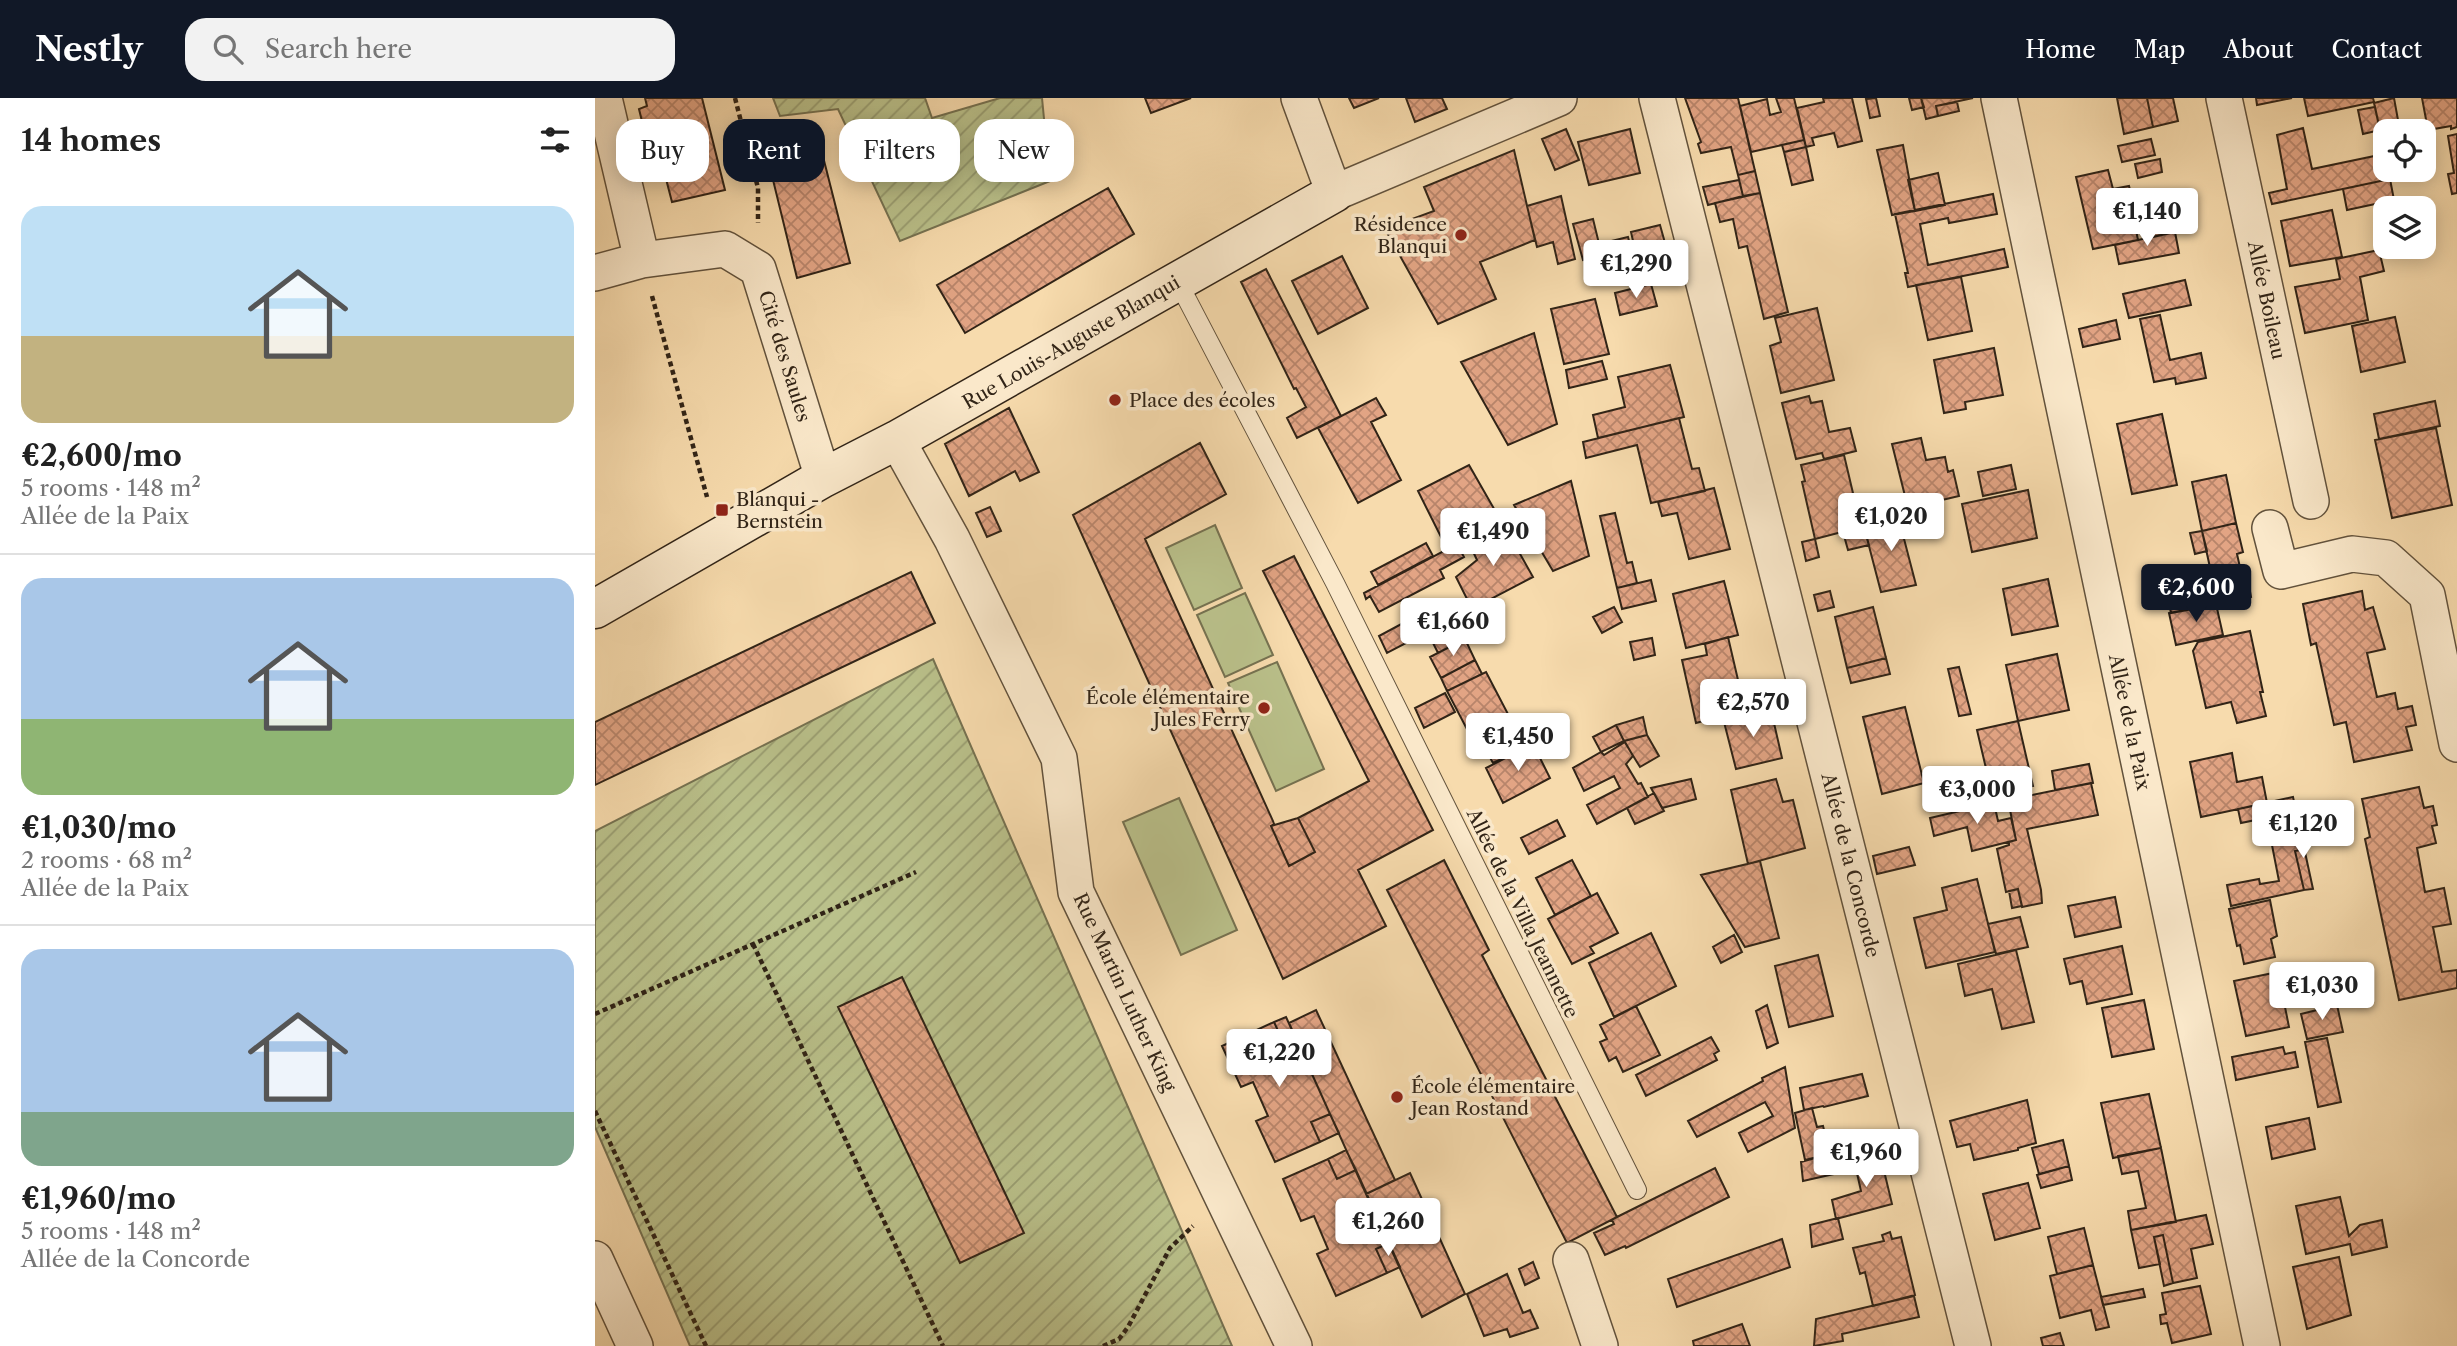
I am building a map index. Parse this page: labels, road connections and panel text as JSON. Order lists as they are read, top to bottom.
{
  "streets": {
    "street": [
      "Allée Boileau",
      "Rue Louis-Auguste Blanqui",
      "Cité des Saules",
      "Allée de la Paix",
      "Allée de la Concorde",
      "Rue Martin Luther King"
    ],
    "lane": ["Allée de la Villa Jeannette"]
  },
  "crossings": [
    ["Rue Louis-Auguste Blanqui", "Cité des Saules"],
    ["Rue Louis-Auguste Blanqui", "Allée de la Villa Jeannette"],
    ["Rue Louis-Auguste Blanqui", "Rue Martin Luther King"]
  ],
  "places": {
    "other": [
      "Résidence Blanqui",
      "Place des écoles",
      "École élémentaire Jules Ferry",
      "École élémentaire Jean Rostand"
    ],
    "transit": ["Blanqui - Bernstein"]
  },
  "page": {
    "header": "Nestly",
    "search": "Search here",
    "nav": [
      "Home",
      "Map",
      "About",
      "Contact"
    ],
    "heading": "14 homes",
    "chip": [
      "Buy",
      "Rent",
      "Filters",
      "New"
    ],
    "list": [
      {
        "name": "€2,600/mo",
        "note": "5 rooms · 148 m² · Allée de la Paix"
      },
      {
        "name": "€1,030/mo",
        "note": "2 rooms · 68 m² · Allée de la Paix"
      },
      {
        "name": "€1,960/mo",
        "note": "5 rooms · 148 m² · Allée de la Concorde"
      }
    ],
    "price": [
      "€1,140",
      "€1,290",
      "€1,020",
      "€1,490",
      "€2,600",
      "€1,660",
      "€2,570",
      "€1,450",
      "€3,000",
      "€1,120",
      "€1,030",
      "€1,220",
      "€1,960",
      "€1,260"
    ]
  }
}
